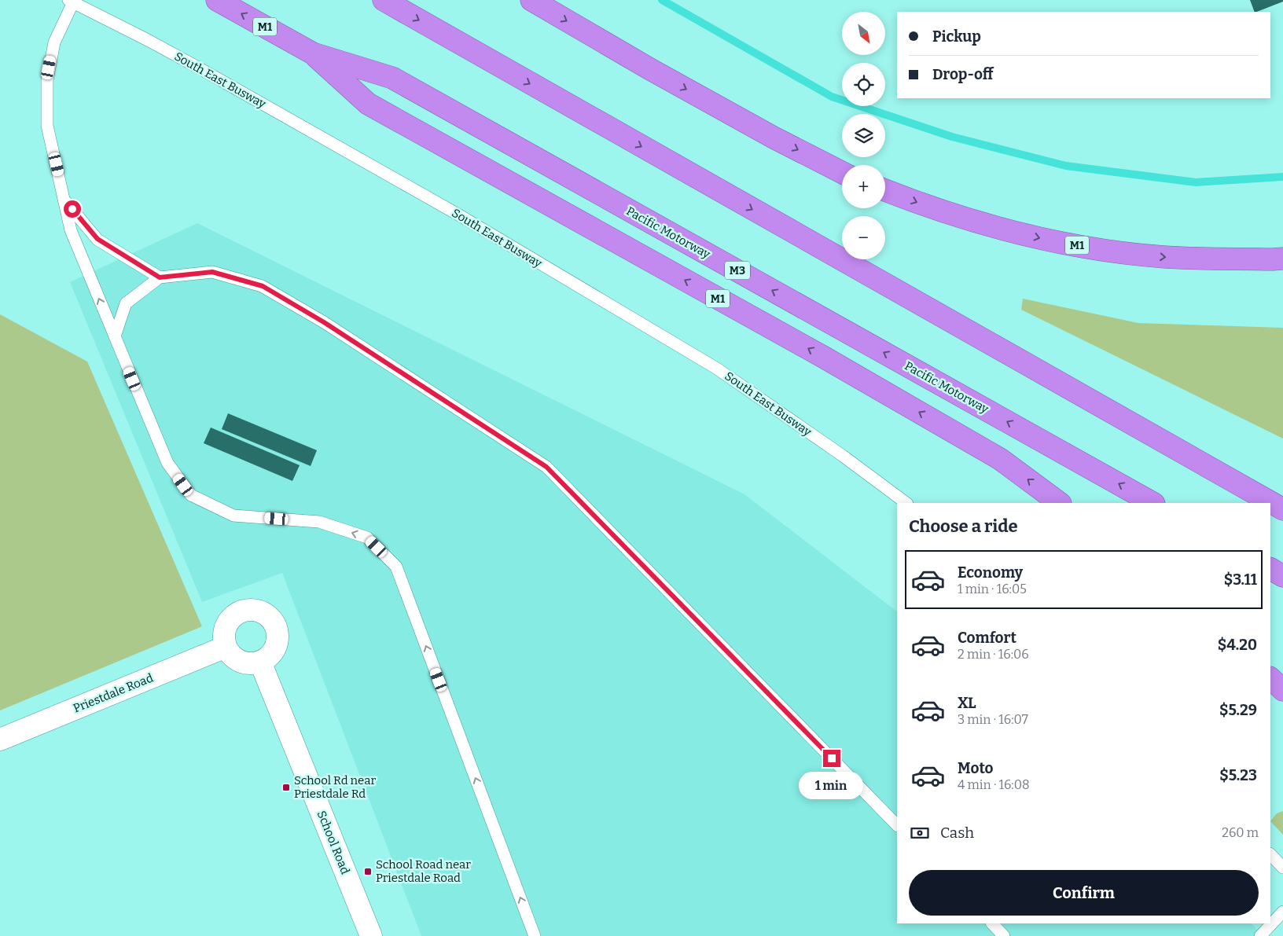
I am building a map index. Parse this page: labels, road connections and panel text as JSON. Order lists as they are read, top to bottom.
{
  "streets": {
    "highway": ["M1", "Pacific Motorway", "M3"],
    "street": ["Priestdale Road", "School Road"],
    "lane": ["South East Busway"]
  },
  "crossings": [
    ["M1", "Pacific Motorway"],
    ["Priestdale Road", "School Road"]
  ],
  "places": {
    "transit": ["School Rd near Priestdale Rd", "School Road near Priestdale Road"]
  },
  "north": "bottom right",
  "page": {
    "map_buttons": ["+", "−"],
    "banner": ["Pickup", "Drop-off"],
    "heading": "Choose a ride",
    "list": [
      {
        "name": "Economy",
        "note": "1 min · 16:05",
        "value": "$3.11"
      },
      {
        "name": "Comfort",
        "note": "2 min · 16:06",
        "value": "$4.20"
      },
      {
        "name": "XL",
        "note": "3 min · 16:07",
        "value": "$5.29"
      },
      {
        "name": "Moto",
        "note": "4 min · 16:08",
        "value": "$5.23"
      }
    ],
    "bubble": "1 min",
    "pay": ["Cash", "260 m"],
    "buttons": "Confirm"
  }
}
